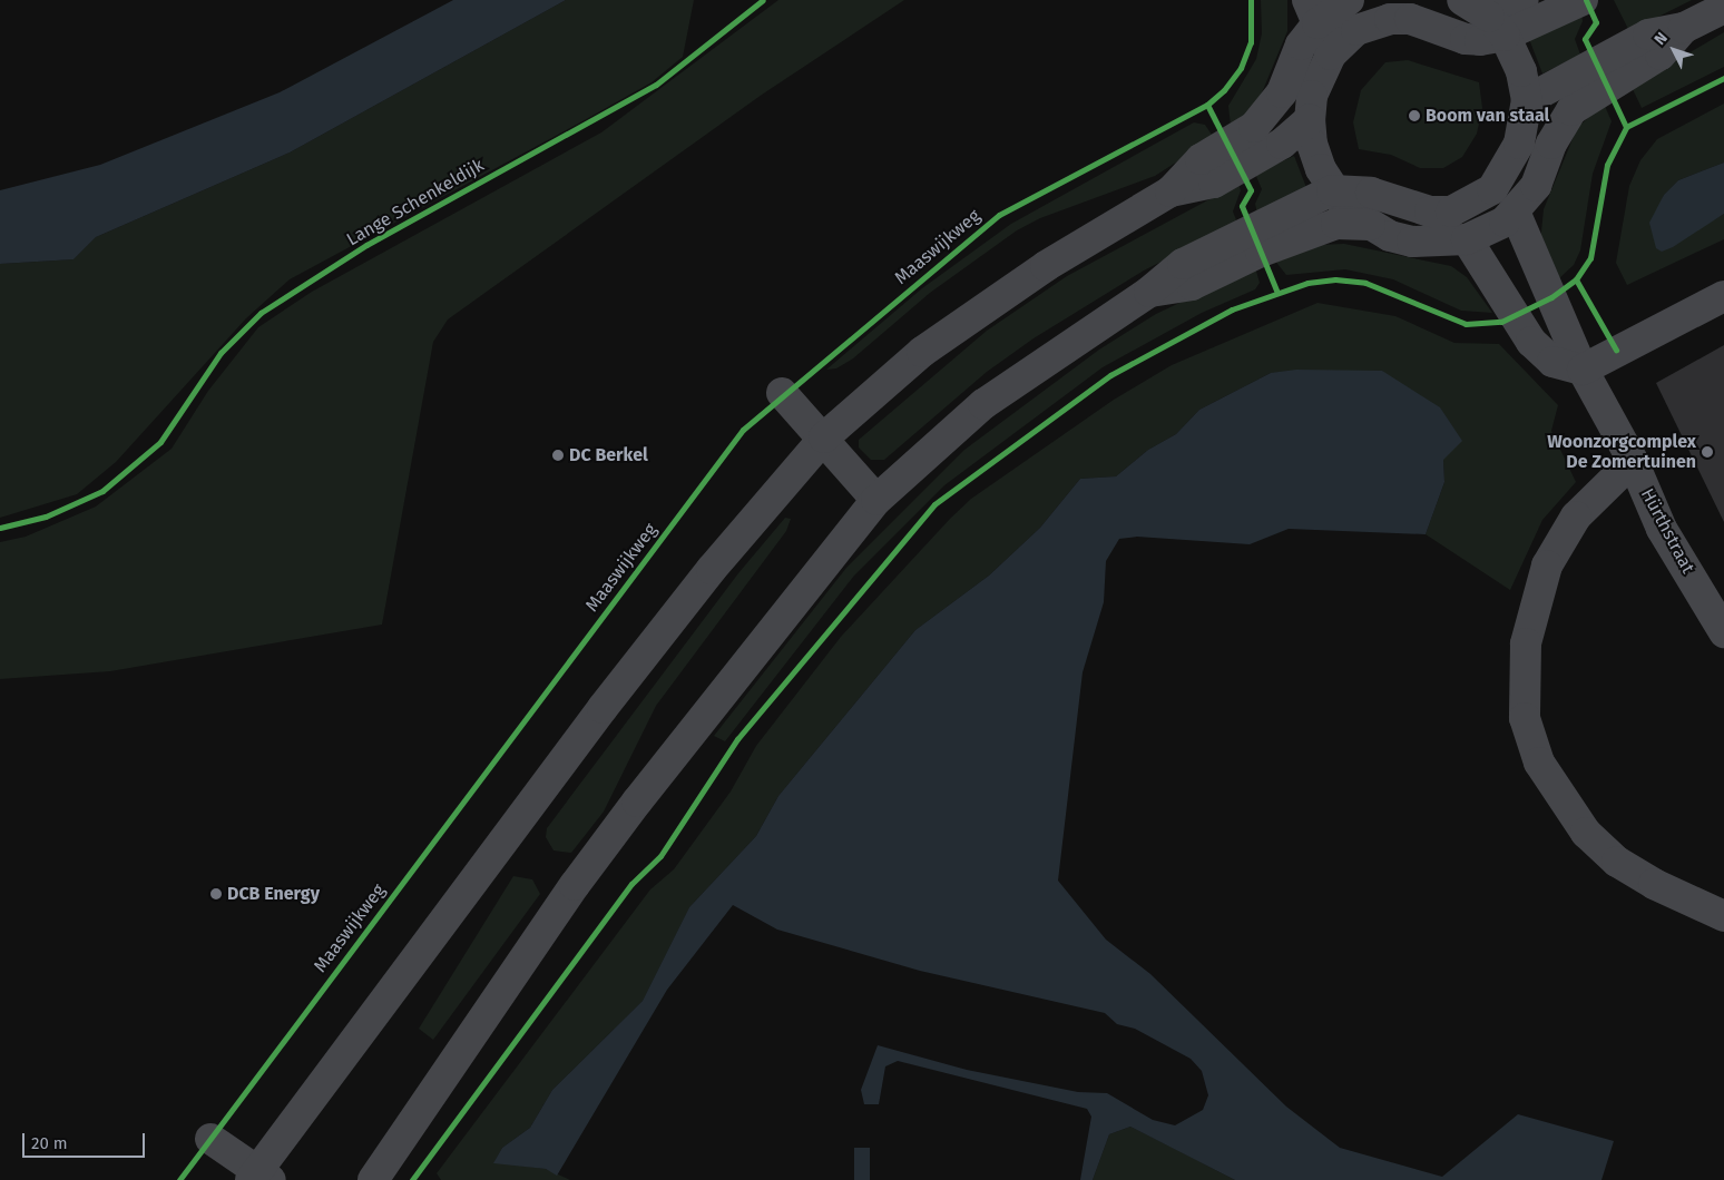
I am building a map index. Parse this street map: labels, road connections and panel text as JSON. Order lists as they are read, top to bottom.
{
  "streets": {
    "street": ["Hürthstraat"],
    "cycle path": ["Lange Schenkeldijk", "Maaswijkweg"]
  },
  "places": [
    "Boom van staal",
    "Woonzorgcomplex De Zomertuinen",
    "DC Berkel",
    "DCB Energy"
  ],
  "scale_bar": "20 m",
  "north": "top left"
}
